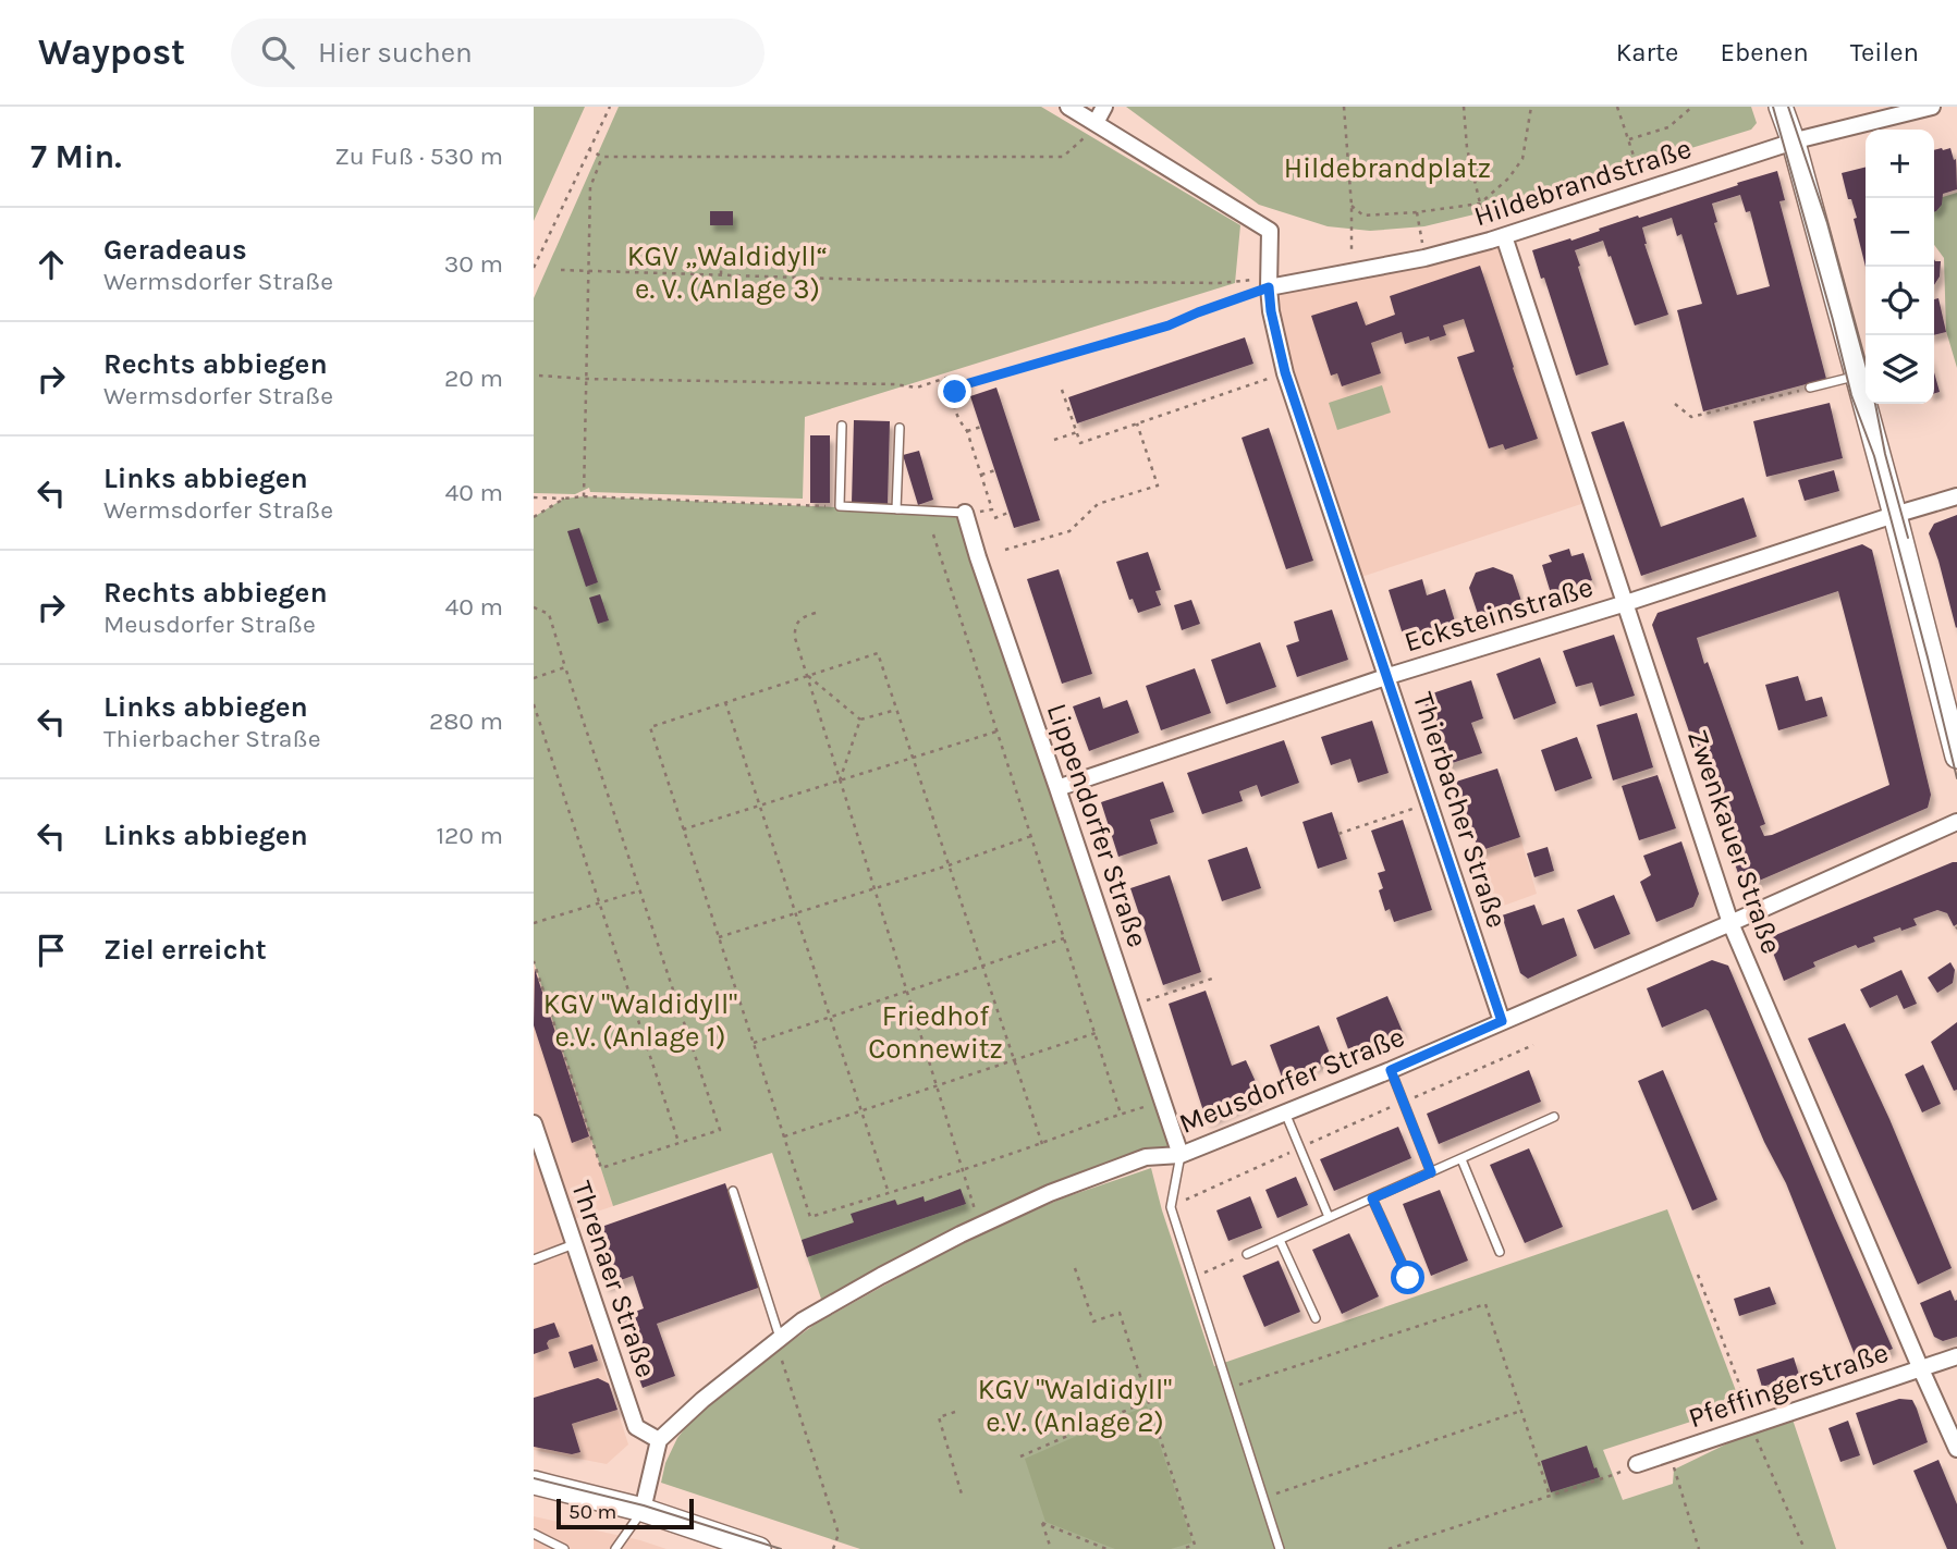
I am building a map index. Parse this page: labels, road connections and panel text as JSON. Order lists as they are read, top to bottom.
{
  "streets": {
    "street": [
      "Hildebrandstraße",
      "Ecksteinstraße",
      "Thierbacher Straße",
      "Lippendorfer Straße",
      "Zwenkauer Straße",
      "Meusdorfer Straße",
      "Threnaer Straße",
      "Pfeffingerstraße"
    ]
  },
  "crossings": [
    ["Hildebrandstraße", "Thierbacher Straße"],
    ["Hildebrandstraße", "Zwenkauer Straße"],
    ["Ecksteinstraße", "Thierbacher Straße"],
    ["Ecksteinstraße", "Lippendorfer Straße"],
    ["Ecksteinstraße", "Zwenkauer Straße"],
    ["Thierbacher Straße", "Meusdorfer Straße"],
    ["Lippendorfer Straße", "Meusdorfer Straße"],
    ["Zwenkauer Straße", "Meusdorfer Straße"],
    ["Zwenkauer Straße", "Pfeffingerstraße"],
    ["Meusdorfer Straße", "Threnaer Straße"]
  ],
  "parks": [
    "Hildebrandplatz",
    "KGV „Waldidyll“ e. V. (Anlage 3)",
    "KGV \"Waldidyll\" e.V. (Anlage 1)",
    "Friedhof Connewitz",
    "KGV \"Waldidyll\" e.V. (Anlage 2)"
  ],
  "scale_bar": "50 m",
  "page": {
    "header": "Waypost",
    "search": "Hier suchen",
    "nav": ["Karte", "Ebenen", "Teilen"],
    "heading": ["7 Min.", "Zu Fuß · 530 m"],
    "map_buttons": ["+", "−"],
    "list": [
      ["Geradeaus", "Wermsdorfer Straße", "30 m"],
      ["Rechts abbiegen", "Wermsdorfer Straße", "20 m"],
      ["Links abbiegen", "Wermsdorfer Straße", "40 m"],
      ["Rechts abbiegen", "Meusdorfer Straße", "40 m"],
      ["Links abbiegen", "Thierbacher Straße", "280 m"],
      ["Links abbiegen", "120 m"],
      "Ziel erreicht"
    ],
    "scale": "50 m"
  }
}
